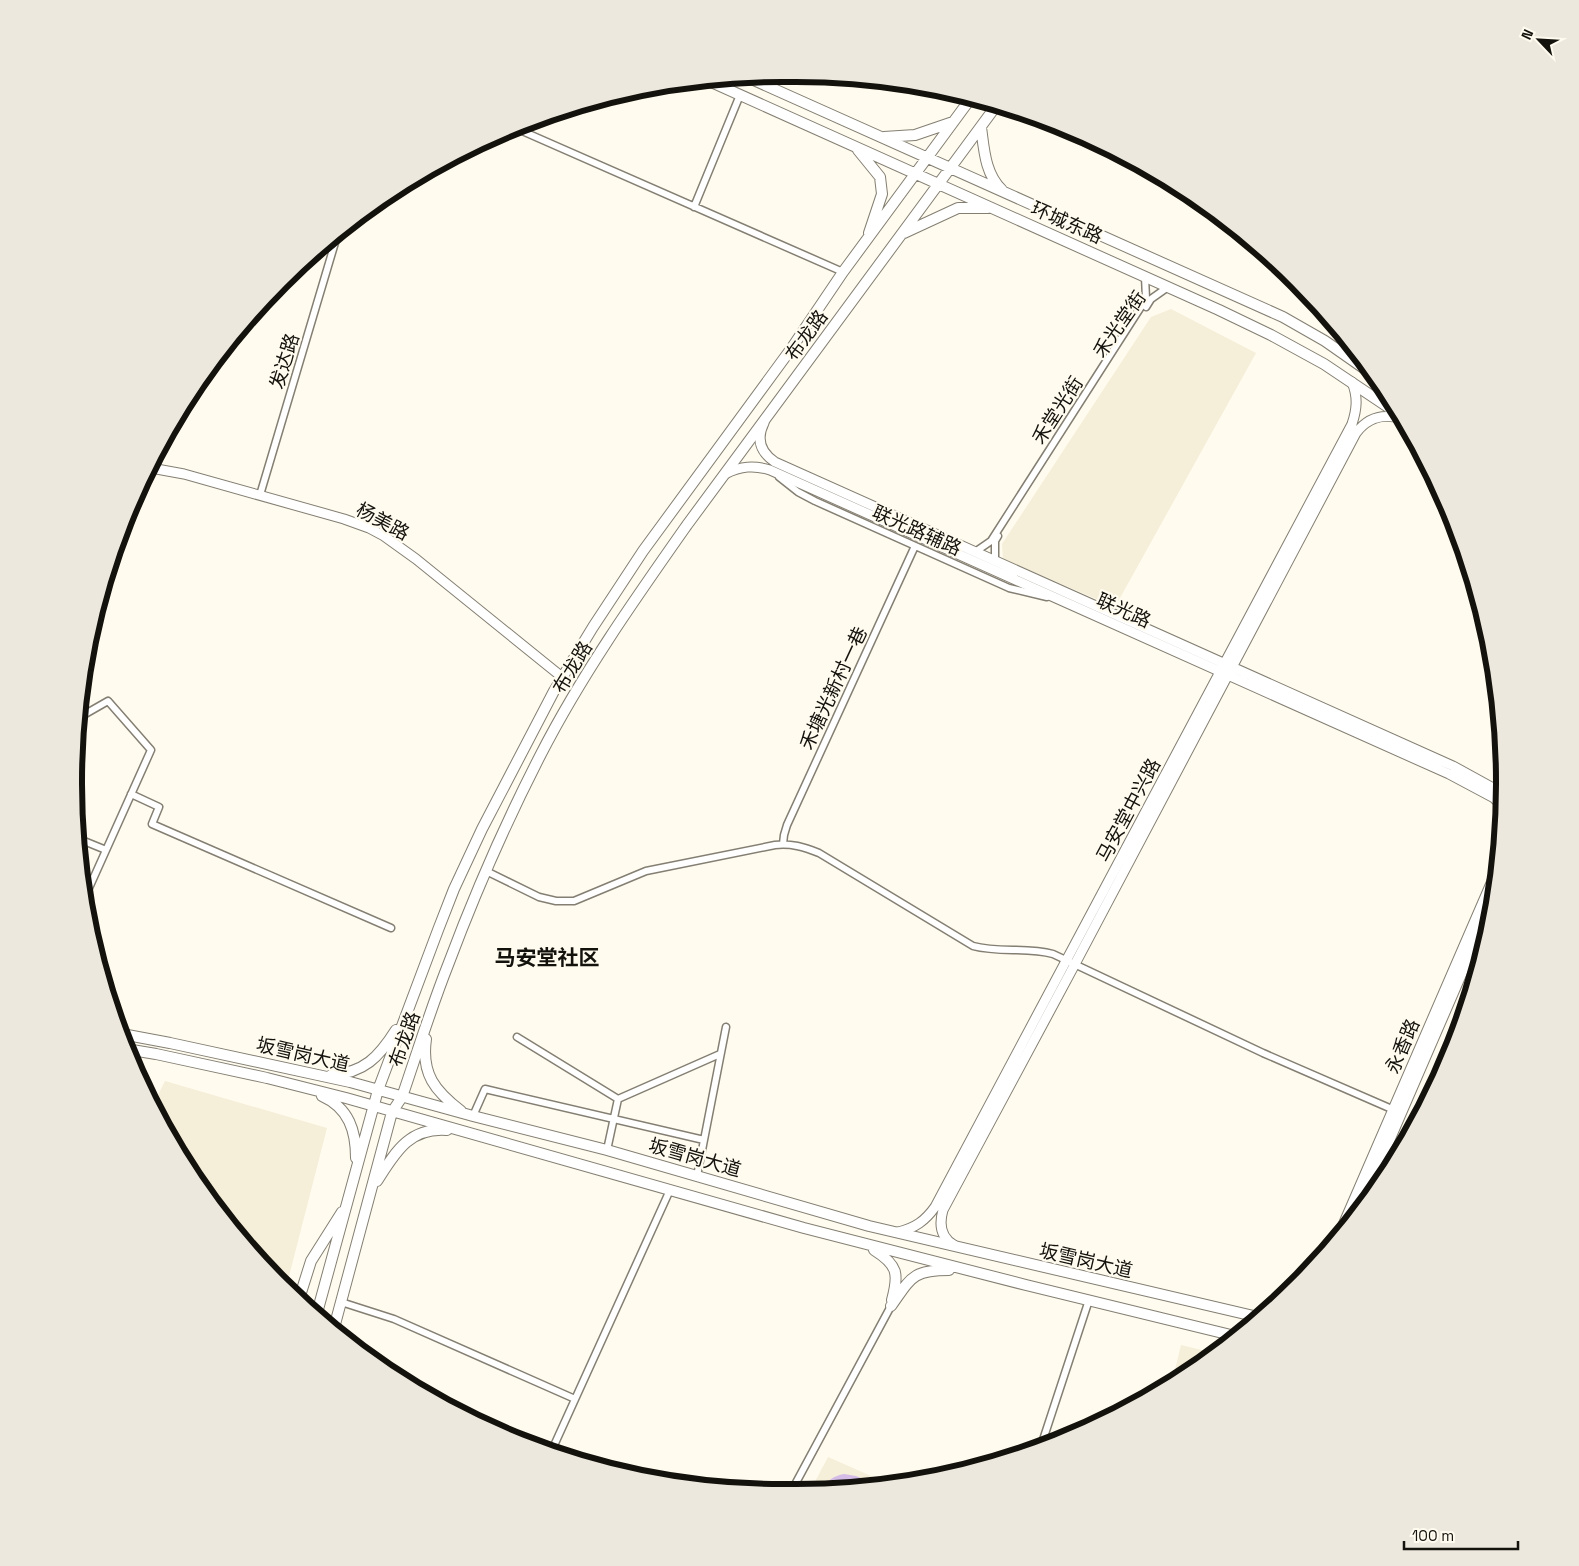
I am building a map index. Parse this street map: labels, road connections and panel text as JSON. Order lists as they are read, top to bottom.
{
  "streets": {
    "main road": [
      "环城东路",
      "布龙路",
      "永香路",
      "坂雪岗大道"
    ],
    "street": [
      "禾光堂街",
      "发达路",
      "禾堂光街",
      "杨美路",
      "联光路辅路",
      "联光路",
      "禾塘光新村一巷",
      "马安堂中兴路"
    ]
  },
  "crossings": [
    ["环城东路", "禾光堂街"],
    ["环城东路", "布龙路"],
    ["环城东路", "禾堂光街"],
    ["环城东路", "马安堂中兴路"],
    ["禾光堂街", "联光路"],
    ["布龙路", "杨美路"],
    ["布龙路", "联光路"],
    ["布龙路", "坂雪岗大道"],
    ["发达路", "杨美路"],
    ["禾堂光街", "联光路"],
    ["联光路辅路", "联光路"],
    ["联光路辅路", "禾塘光新村一巷"],
    ["联光路", "马安堂中兴路"],
    ["马安堂中兴路", "坂雪岗大道"]
  ],
  "districts": ["马安堂社区"],
  "scale_bar": "100 m",
  "north": "top left"
}
